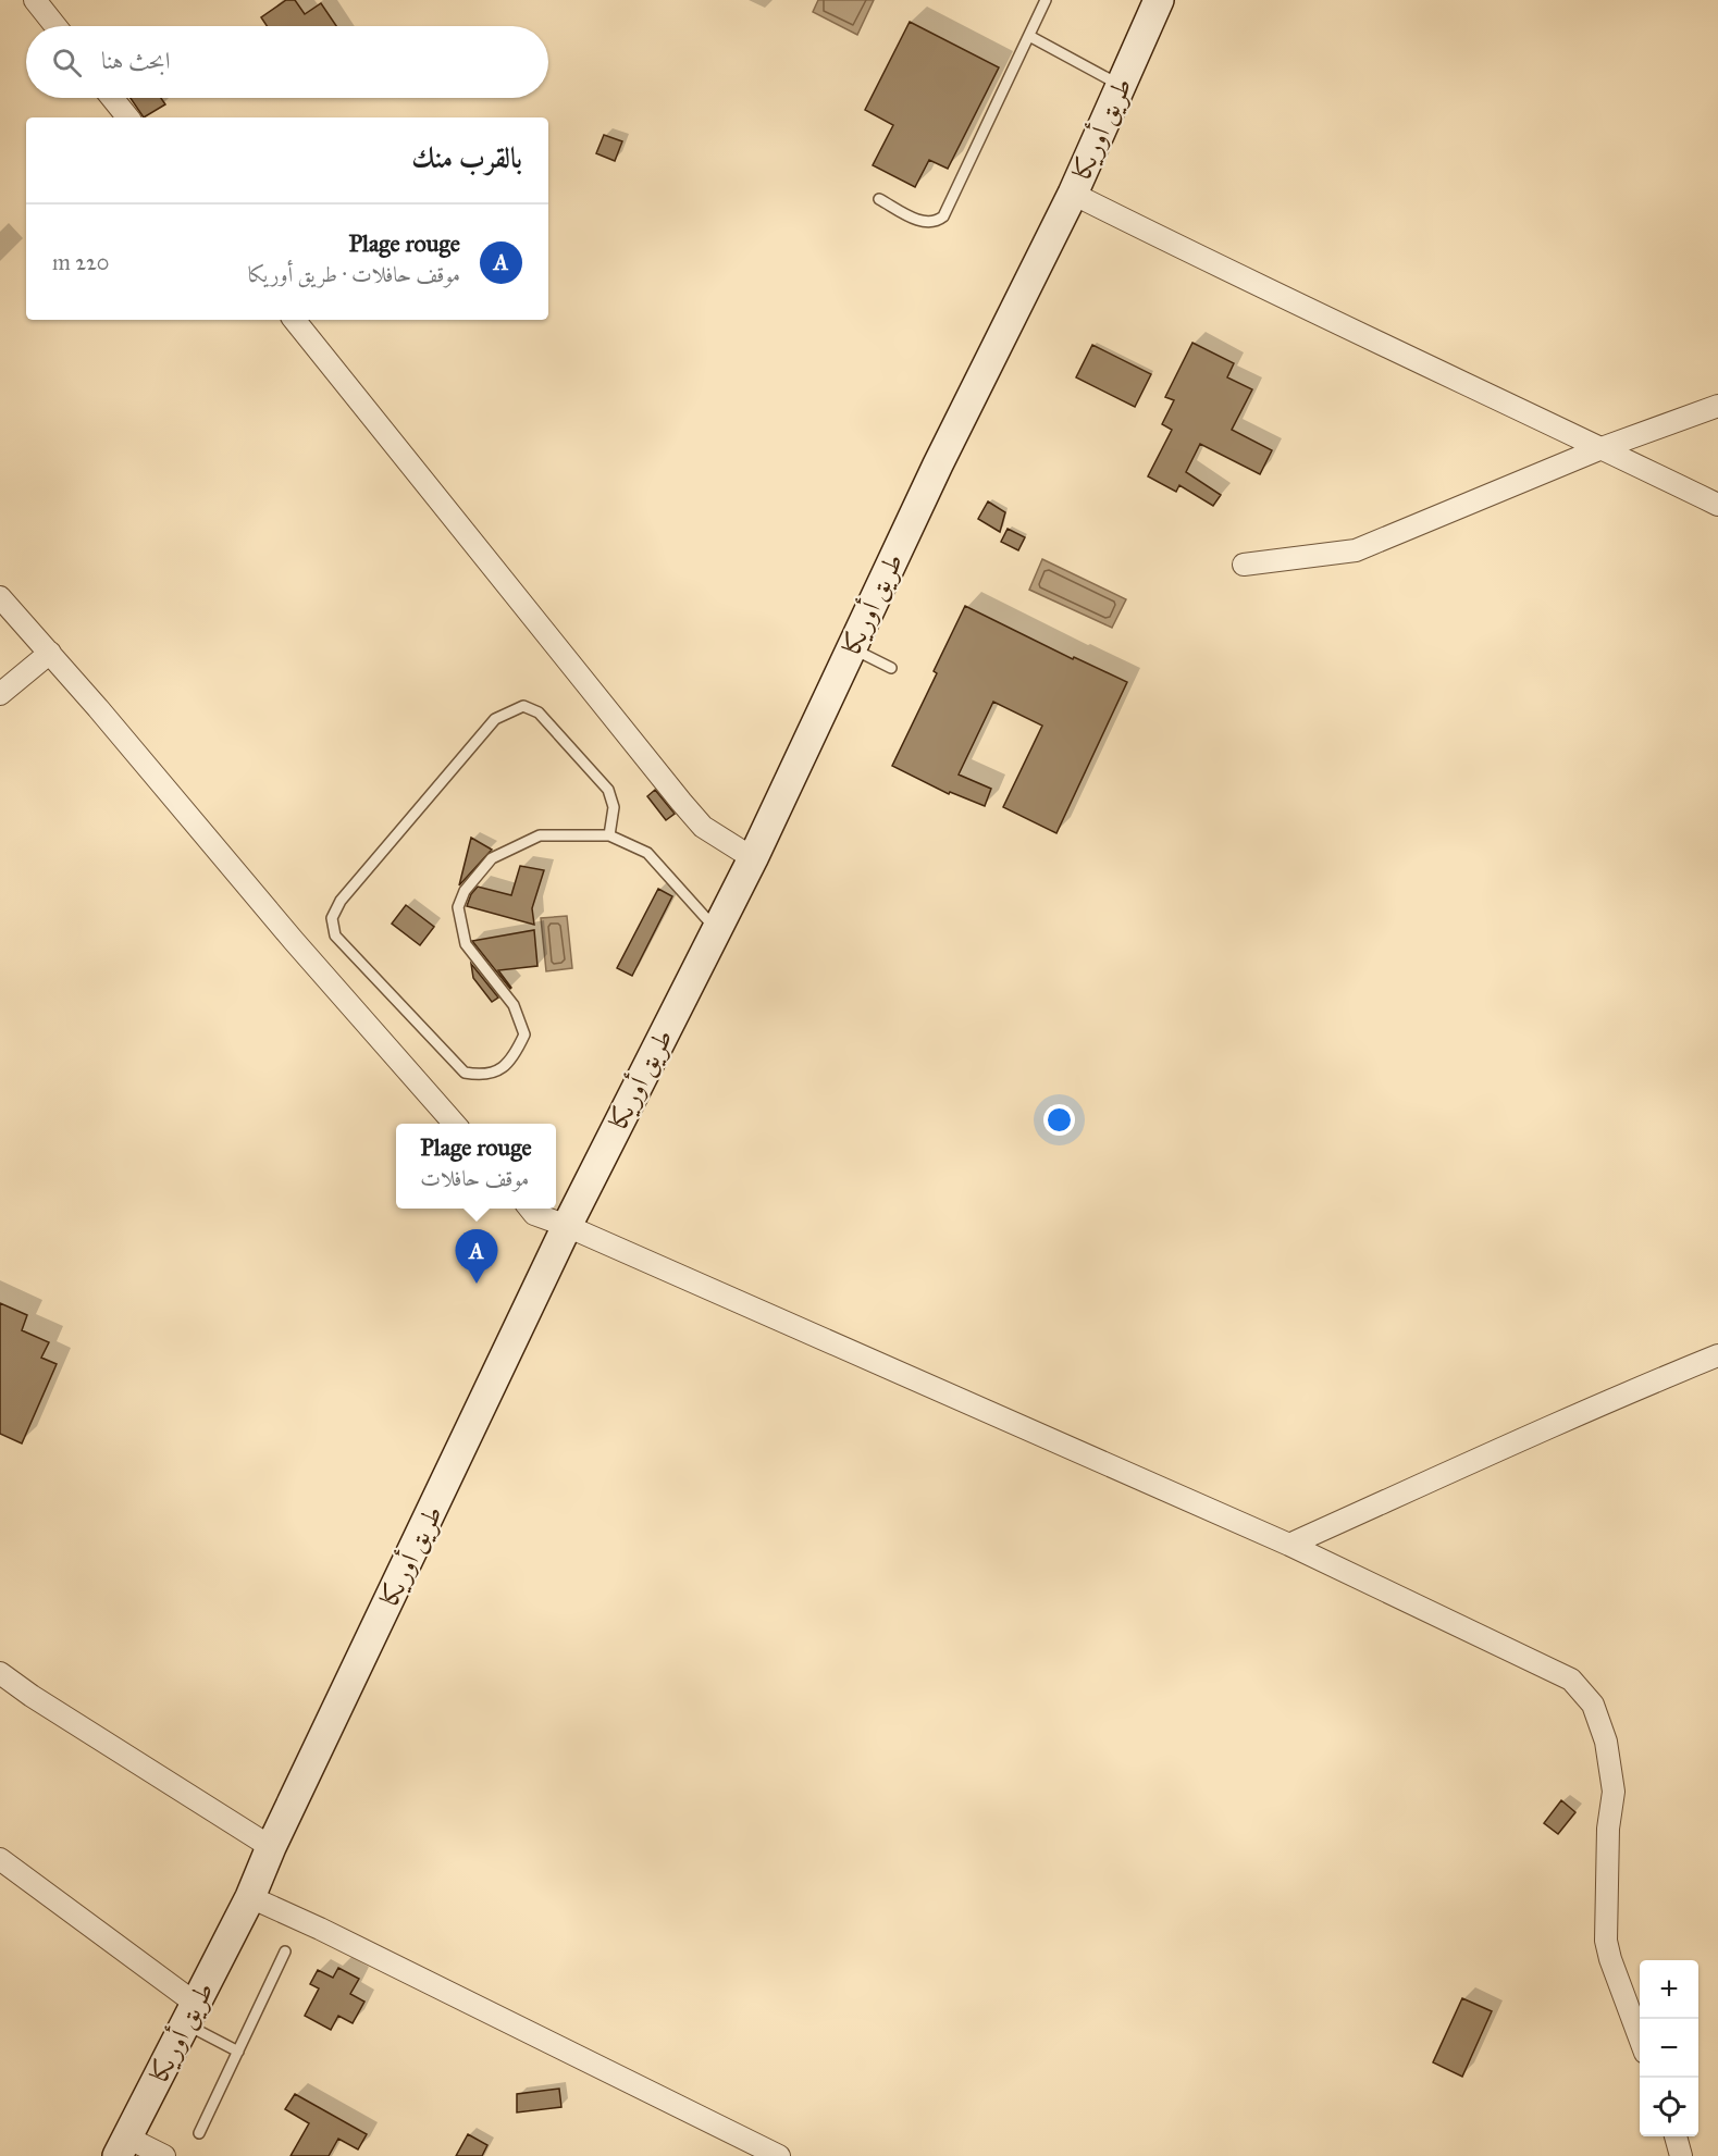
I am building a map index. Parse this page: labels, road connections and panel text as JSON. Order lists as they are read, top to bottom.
{
  "streets": {
    "street": ["طريق أوريكا"]
  },
  "page": {
    "search": "ابحث هنا",
    "heading": "بالقرب منك",
    "list": [
      {
        "mark": "A",
        "name": "Plage rouge",
        "note": "موقف حافلات · طريق أوريكا",
        "value": "220 m"
      }
    ],
    "popup": ["Plage rouge", "موقف حافلات"],
    "pins": "A",
    "map_buttons": ["+", "−"]
  }
}
